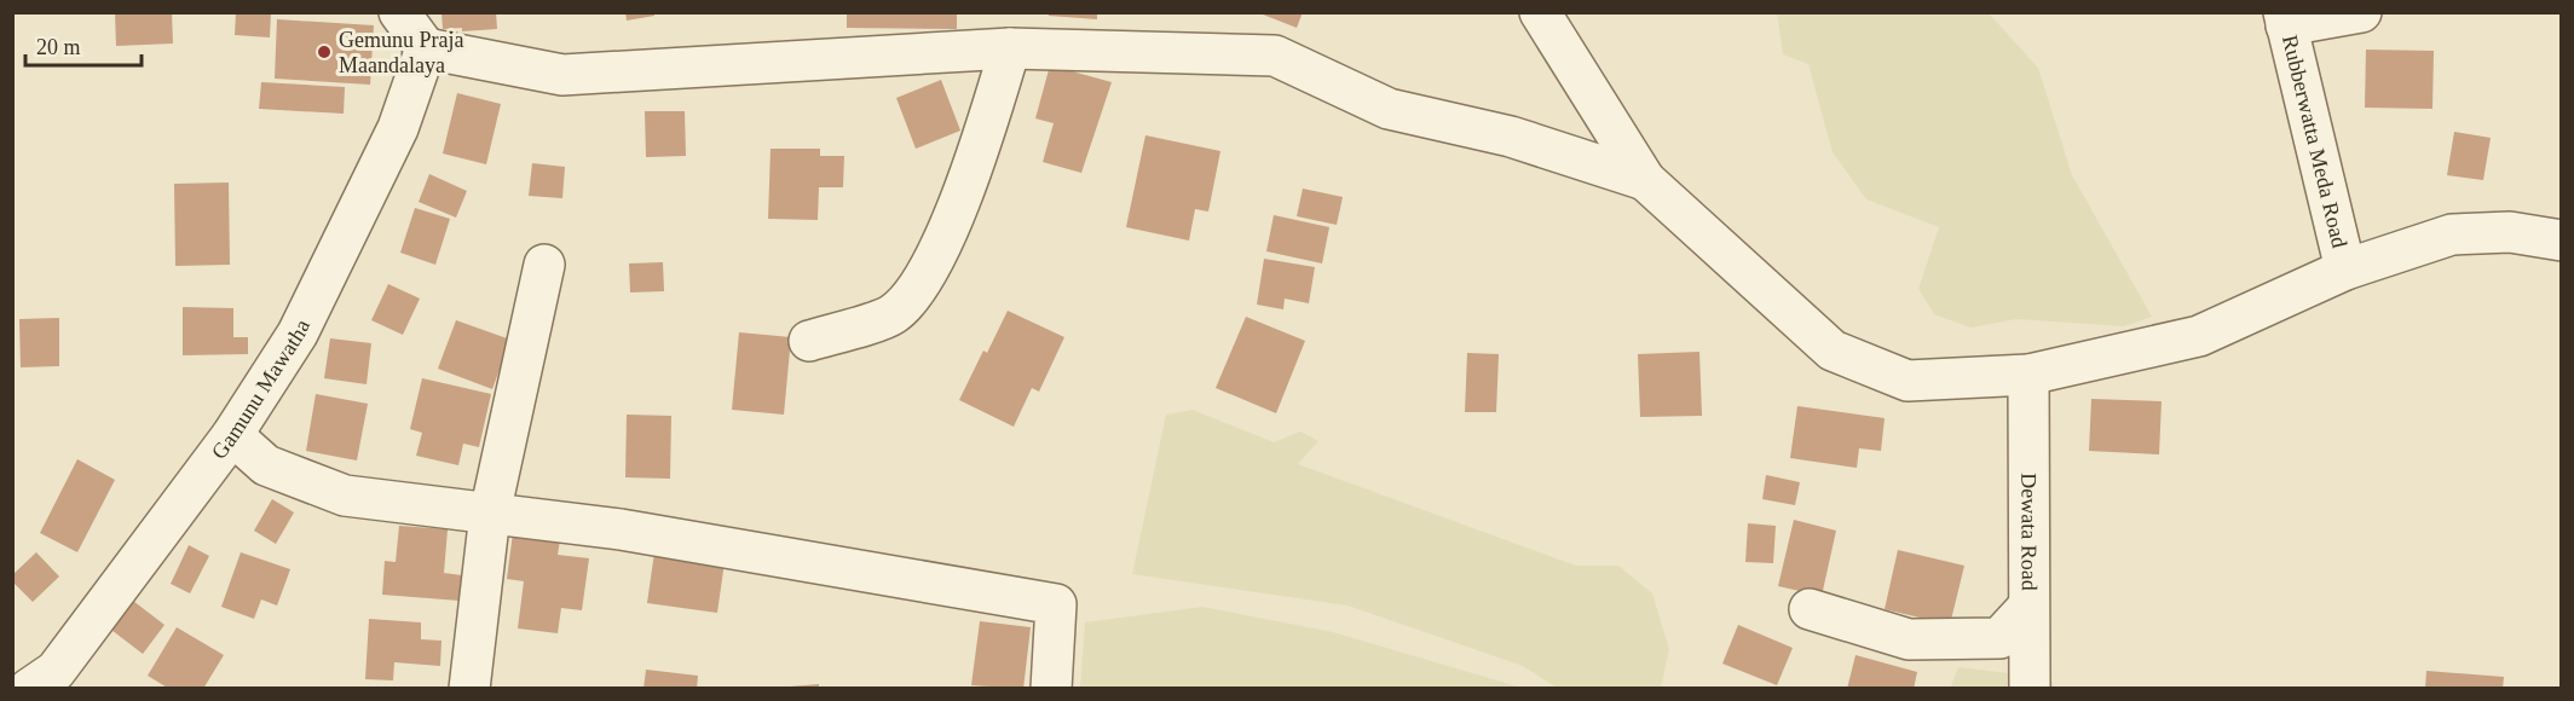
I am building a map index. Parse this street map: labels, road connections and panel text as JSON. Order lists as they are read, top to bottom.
{
  "streets": {
    "street": ["Rubberwatta Meda Road", "Gamunu Mawatha", "Dewata Road"]
  },
  "places": ["Gemunu Praja Maandalaya"],
  "scale_bar": "20 m"
}
